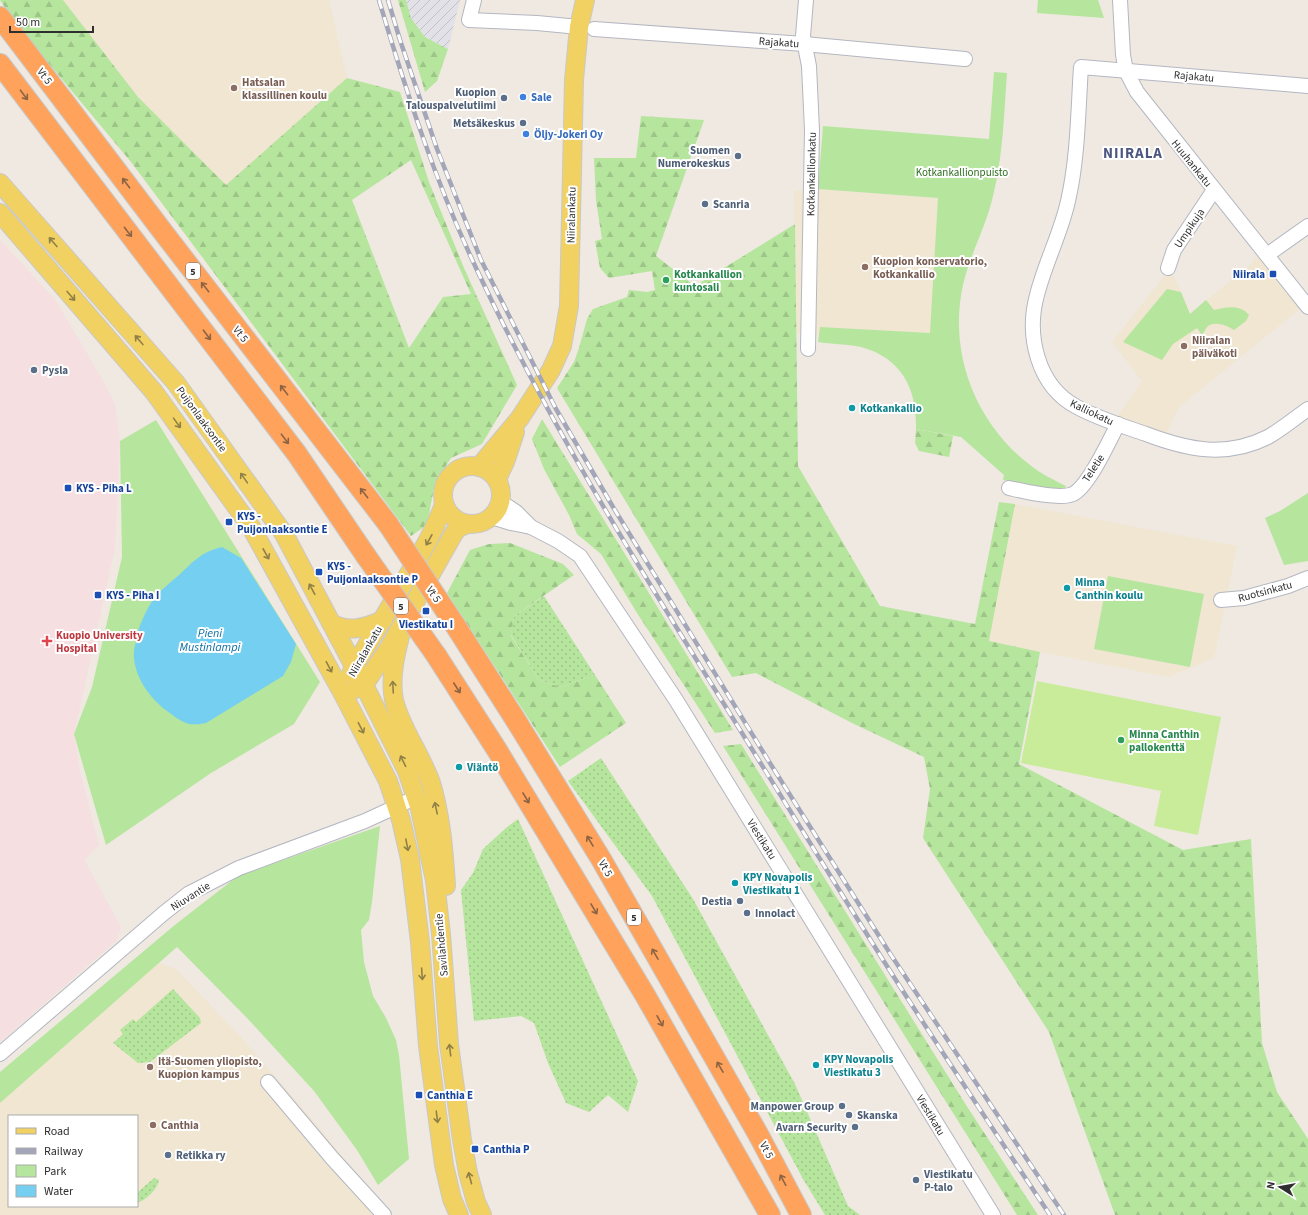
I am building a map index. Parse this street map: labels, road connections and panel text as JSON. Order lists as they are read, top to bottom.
{
  "streets": {
    "highway": ["Vt 5", "5"],
    "main road": ["Niiralankatu", "Puijonlaaksontie", "Savilahdentie"],
    "street": [
      "Rajakatu",
      "Huuhankatu",
      "Kotkankallionkatu",
      "Umpikuja",
      "Kalliokatu",
      "Teletie",
      "Ruotsinkatu",
      "Viestikatu",
      "Niuvantie"
    ]
  },
  "crossings": [
    ["Rajakatu", "Huuhankatu"],
    ["Rajakatu", "Kotkankallionkatu"],
    ["Rajakatu", "Niiralankatu"],
    ["Rajakatu", "Kalliokatu"],
    ["Huuhankatu", "Umpikuja"],
    ["Niiralankatu", "Puijonlaaksontie"],
    ["Niiralankatu", "Viestikatu"],
    ["Niiralankatu", "Savilahdentie"],
    ["Kalliokatu", "Teletie"],
    ["Puijonlaaksontie", "Savilahdentie"],
    ["Niuvantie", "Savilahdentie"]
  ],
  "districts": ["NIIRALA"],
  "water": ["Pieni Mustinlampi"],
  "parks": ["Kotkankallionpuisto"],
  "places": {
    "other": [
      "Hatsalan klassillinen koulu",
      "Sale",
      "Kuopion Talouspalvelutiimi",
      "Metsäkeskus",
      "Öljy-Jokeri Oy",
      "Suomen Numerokeskus",
      "Scanria",
      "Kuopion konservatorio, Kotkankallio",
      "Kotkankallion kuntosali",
      "Niiralan päiväkoti",
      "Pysla",
      "Kotkankallio",
      "Minna Canthin koulu",
      "Minna Canthin pallokenttä",
      "Viäntö",
      "KPY Novapolis Viestikatu 1",
      "Destia",
      "Innolact",
      "KPY Novapolis Viestikatu 3",
      "Itä-Suomen yliopisto, Kuopion kampus",
      "Manpower Group",
      "Skanska",
      "Canthia",
      "Avarn Security",
      "Retikka ry",
      "Viestikatu P-talo"
    ],
    "transit": [
      "Niirala",
      "KYS - Piha L",
      "KYS - Puijonlaaksontie E",
      "KYS - Puijonlaaksontie P",
      "KYS - Piha I",
      "Viestikatu I",
      "Canthia E",
      "Canthia P"
    ],
    "health": ["Kuopio University Hospital"]
  },
  "legend": [
    "Road",
    "Railway",
    "Park",
    "Water"
  ],
  "scale_bar": "50 m",
  "north": "left"
}
